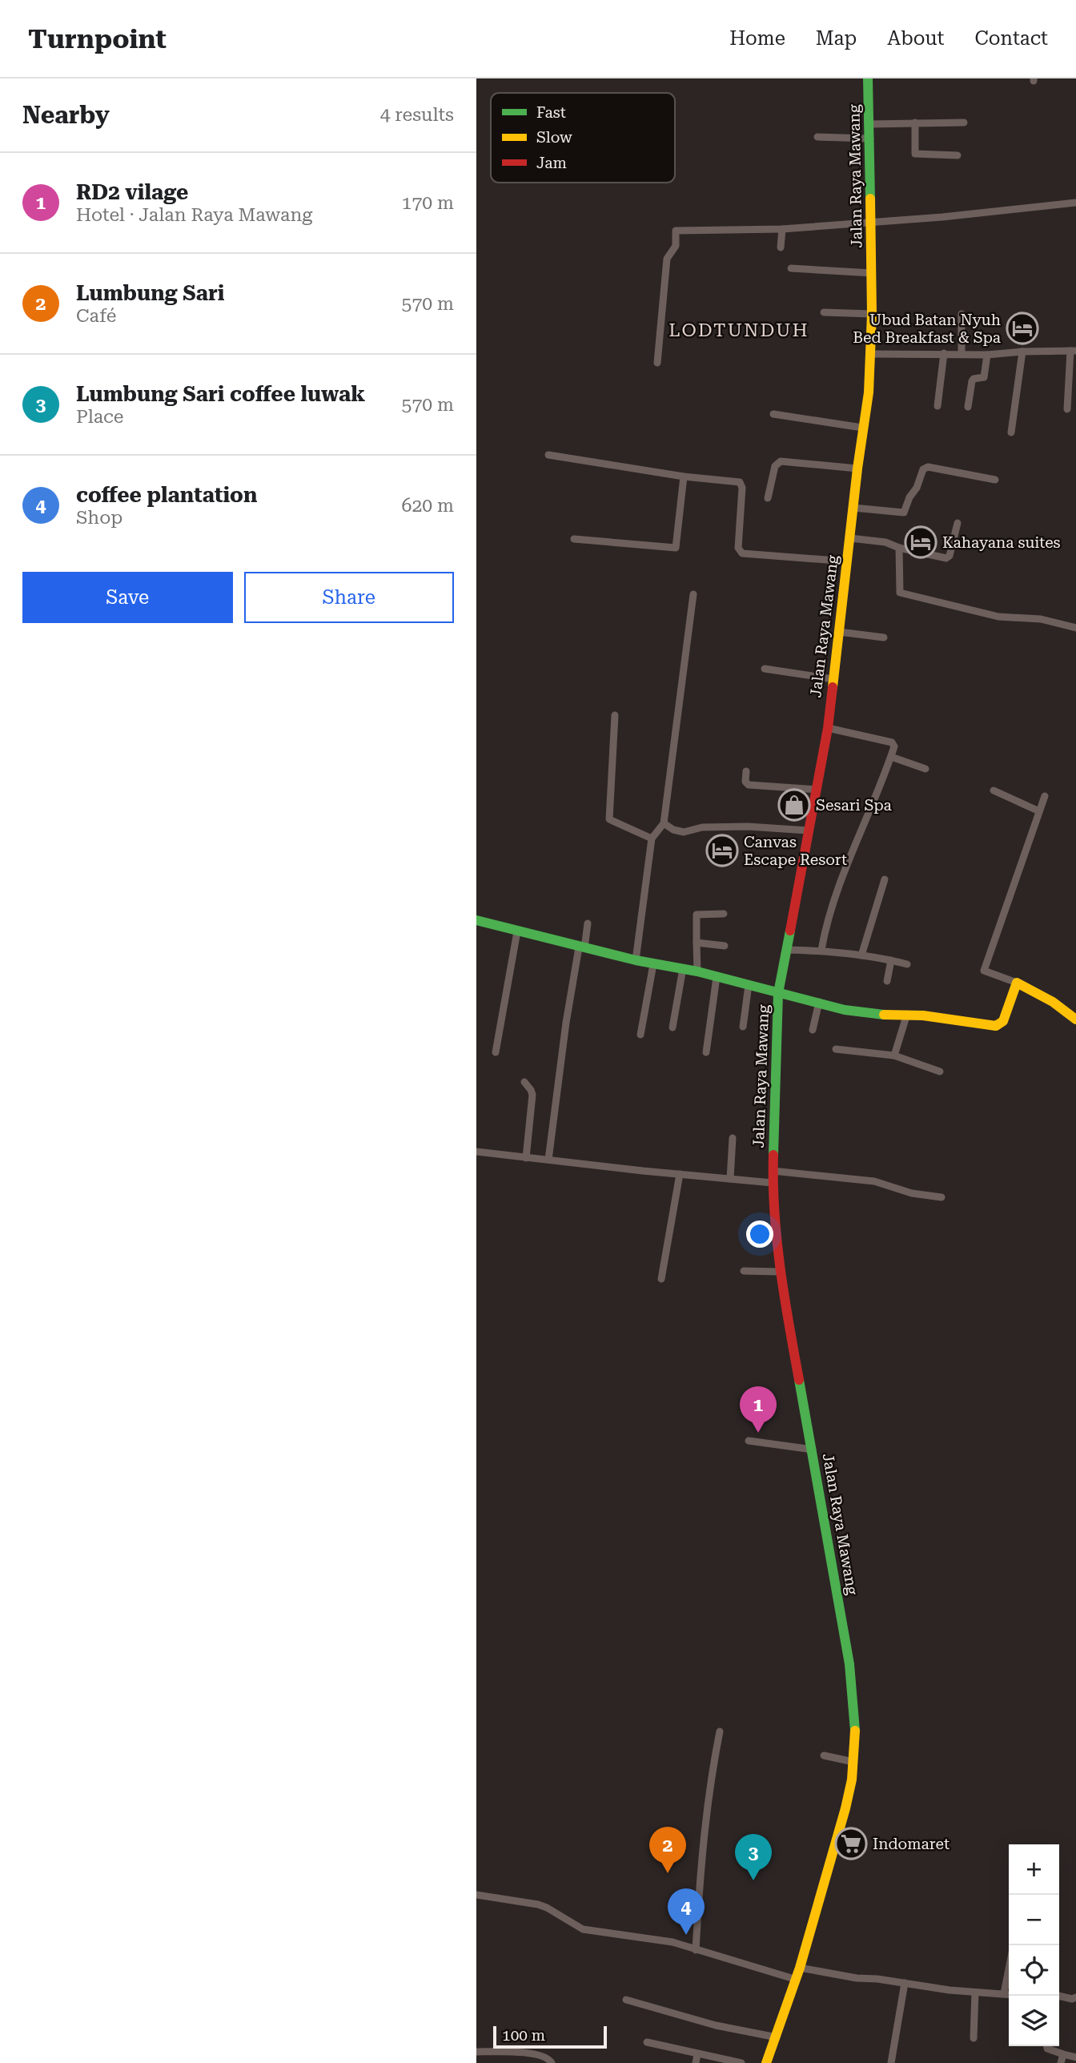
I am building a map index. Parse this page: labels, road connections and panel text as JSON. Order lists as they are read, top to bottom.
{
  "streets": {
    "main road": ["Jalan Raya Mawang"]
  },
  "districts": ["LODTUNDUH"],
  "places": {
    "hotel": ["Ubud Batan Nyuh Bed Breakfast & Spa", "Kahayana suites", "Canvas Escape Resort"],
    "shop": ["Sesari Spa"],
    "supermarket": ["Indomaret"]
  },
  "legend": ["Fast", "Slow", "Jam"],
  "scale_bar": "100 m",
  "page": {
    "header": "Turnpoint",
    "nav": [
      "Home",
      "Map",
      "About",
      "Contact"
    ],
    "heading": ["Nearby", "4 results"],
    "list": [
      {
        "mark": "1",
        "name": "RD2 vilage",
        "note": "Hotel · Jalan Raya Mawang",
        "value": "170 m"
      },
      {
        "mark": "2",
        "name": "Lumbung Sari",
        "note": "Café",
        "value": "570 m"
      },
      {
        "mark": "3",
        "name": "Lumbung Sari coffee luwak",
        "note": "Place",
        "value": "570 m"
      },
      {
        "mark": "4",
        "name": "coffee plantation",
        "note": "Shop",
        "value": "620 m"
      }
    ],
    "buttons": ["Save", "Share"],
    "pins": [
      "1",
      "2",
      "3",
      "4"
    ],
    "map_buttons": ["+", "−"],
    "scale": "100 m"
  }
}
